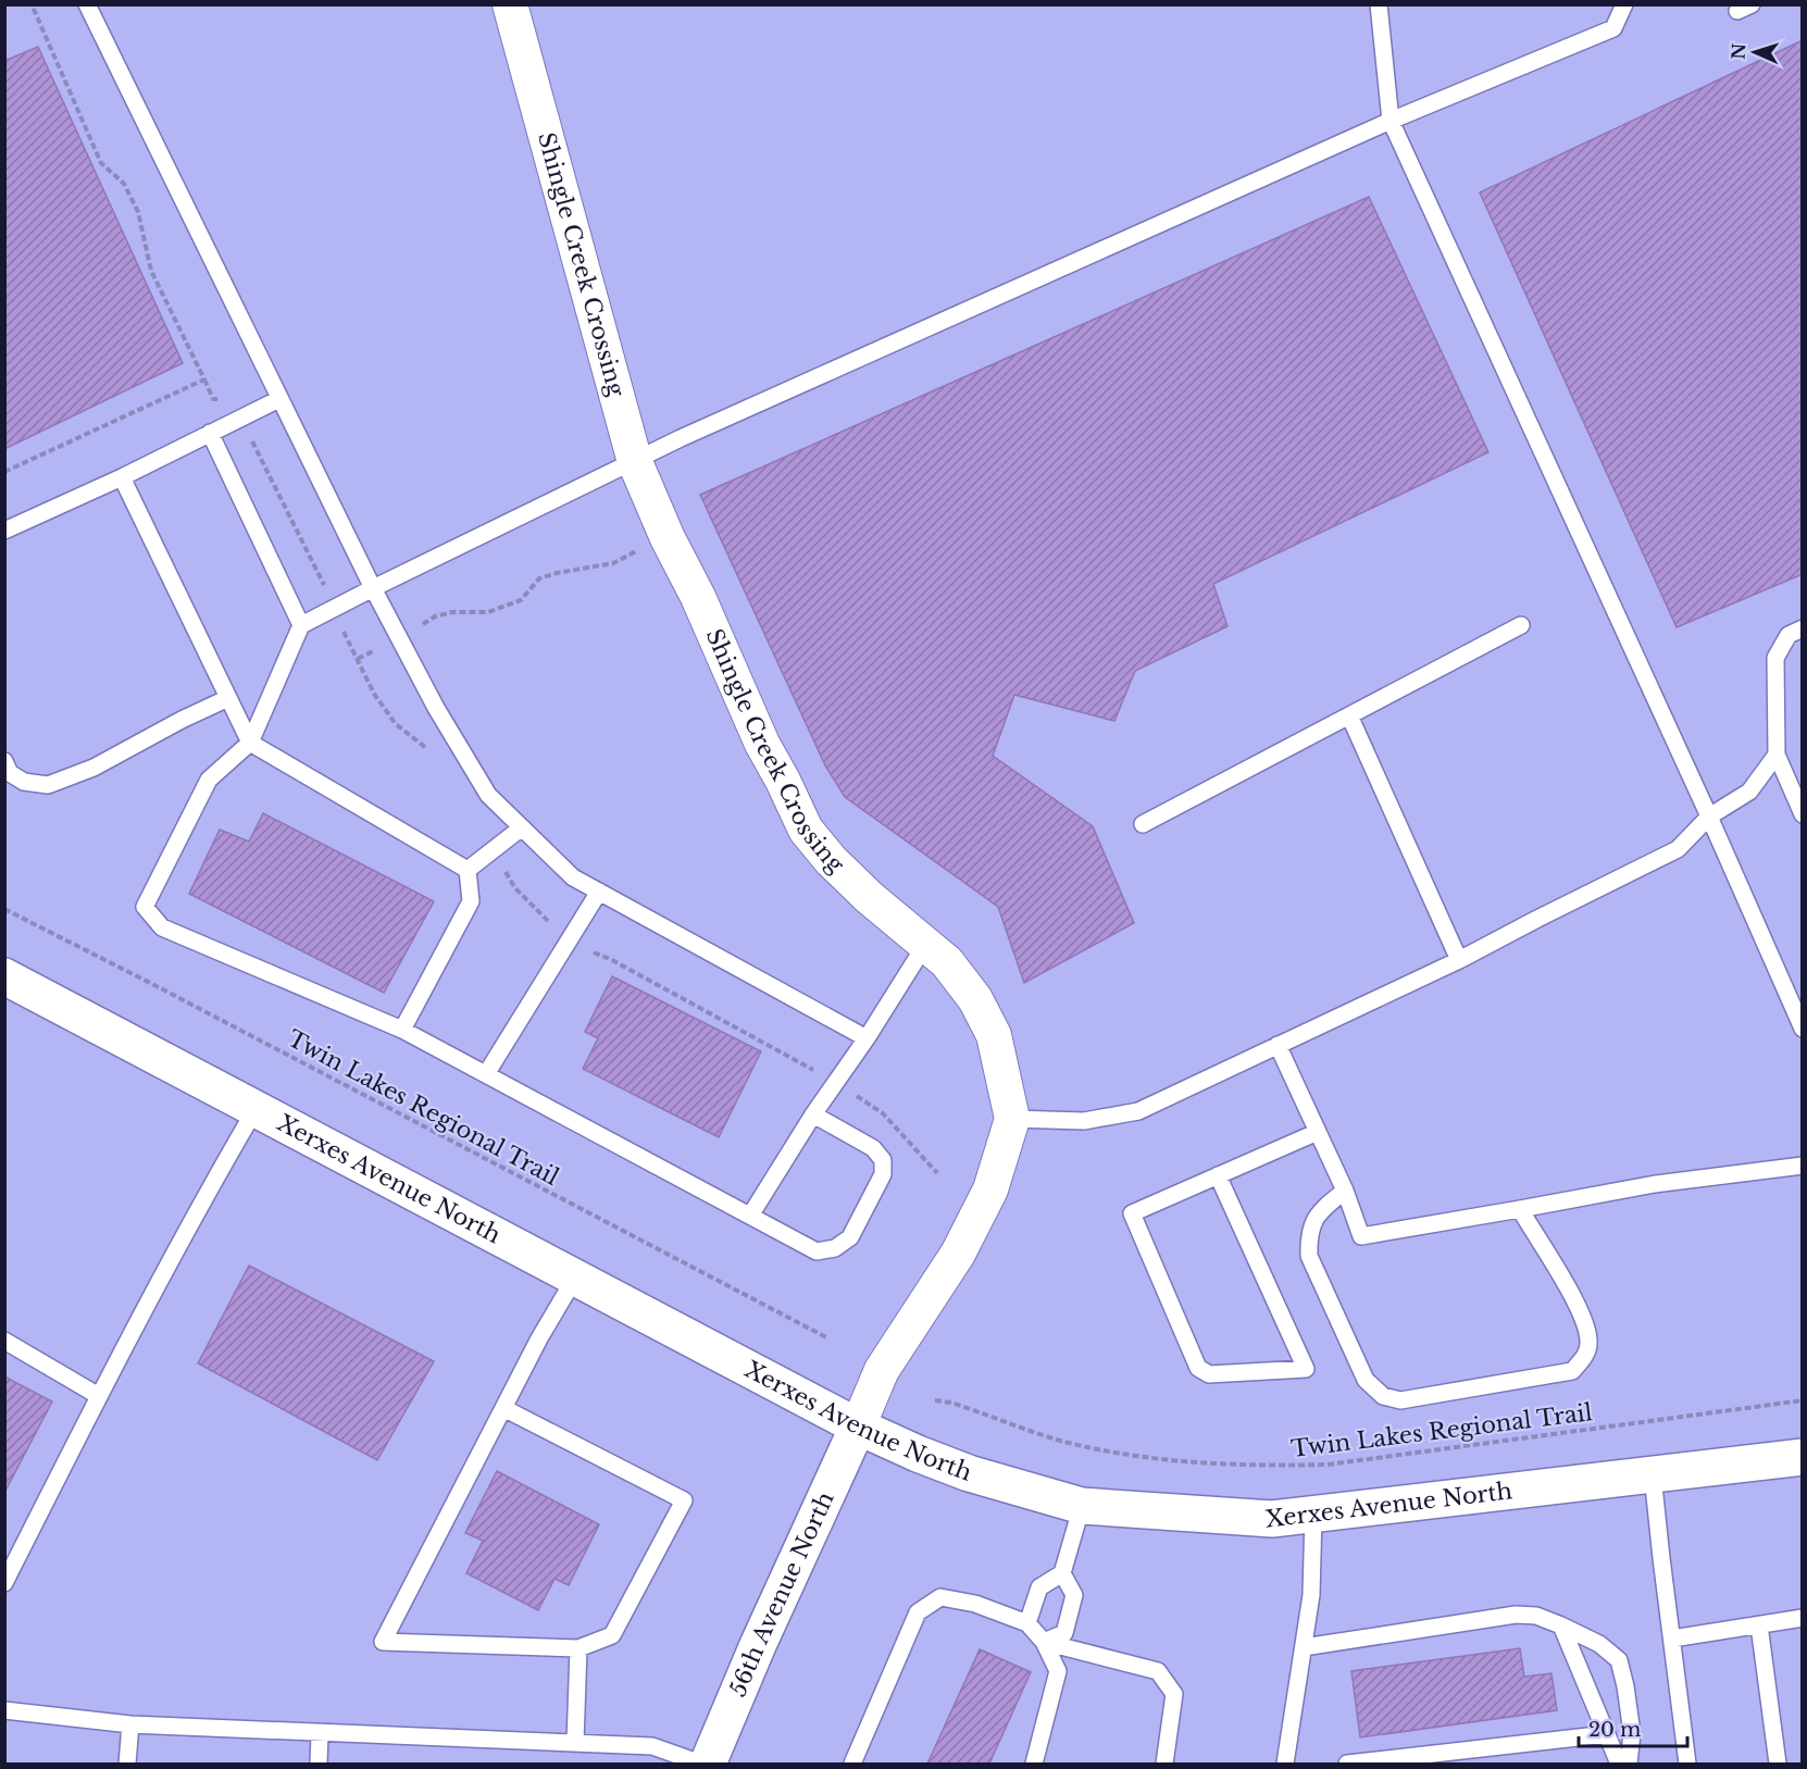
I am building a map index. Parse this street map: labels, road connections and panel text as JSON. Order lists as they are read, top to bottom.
{
  "streets": {
    "street": ["Shingle Creek Crossing", "Xerxes Avenue North", "56th Avenue North"],
    "path": ["Twin Lakes Regional Trail"]
  },
  "crossings": [
    ["Shingle Creek Crossing", "Xerxes Avenue North"],
    ["Shingle Creek Crossing", "56th Avenue North"],
    ["Xerxes Avenue North", "56th Avenue North"]
  ],
  "scale_bar": "20 m",
  "north": "left"
}
